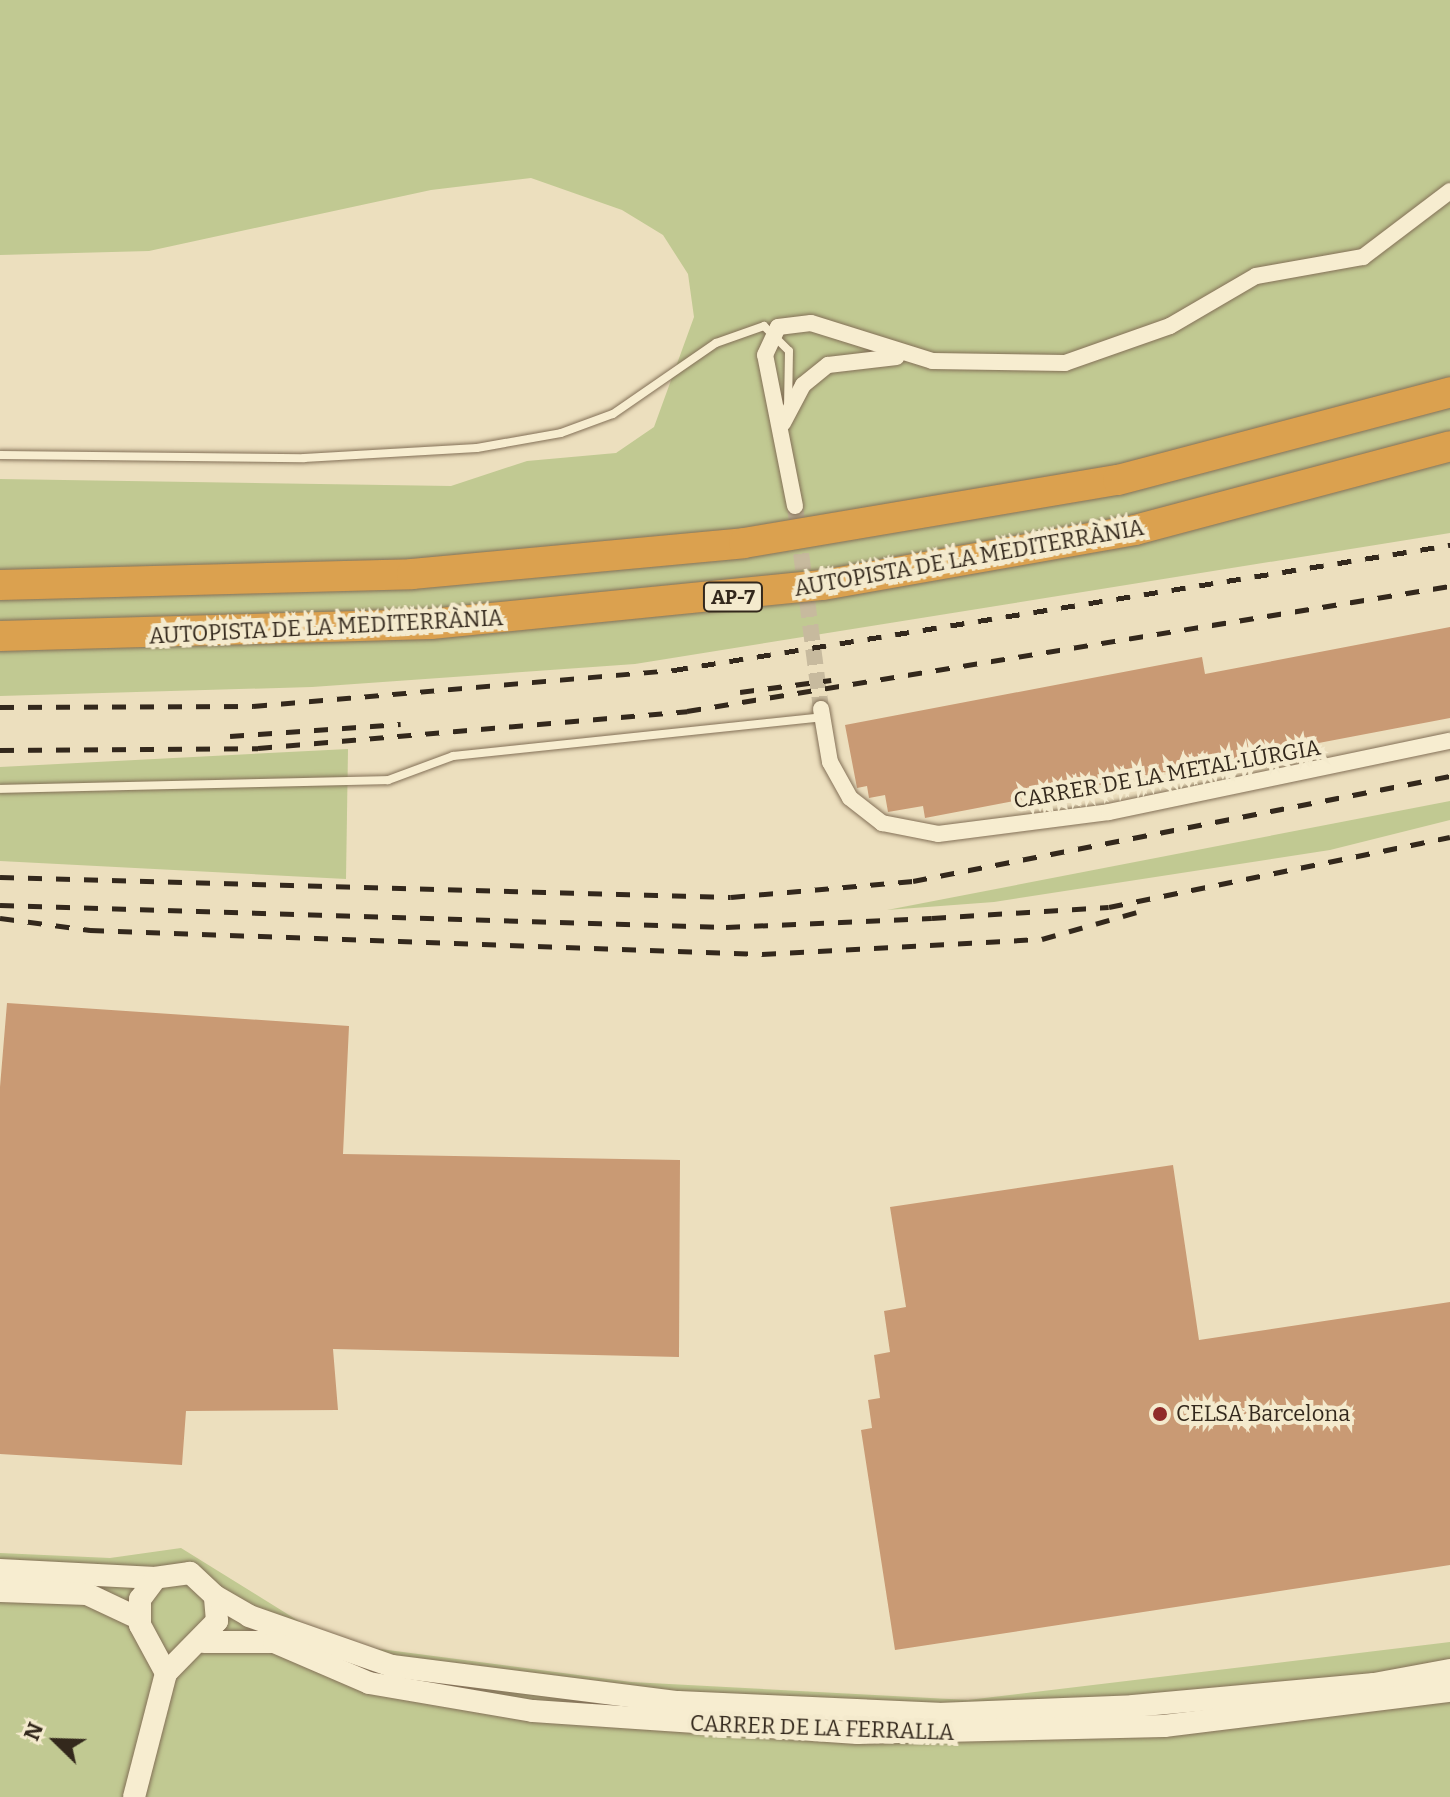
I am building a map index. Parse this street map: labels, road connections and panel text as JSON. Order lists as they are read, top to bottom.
{
  "streets": {
    "highway": ["AUTOPISTA DE LA MEDITERRÀNIA", "AP-7"],
    "street": ["CARRER DE LA METAL·LÚRGIA", "CARRER DE LA FERRALLA"]
  },
  "places": ["CELSA Barcelona"],
  "north": "top left"
}
